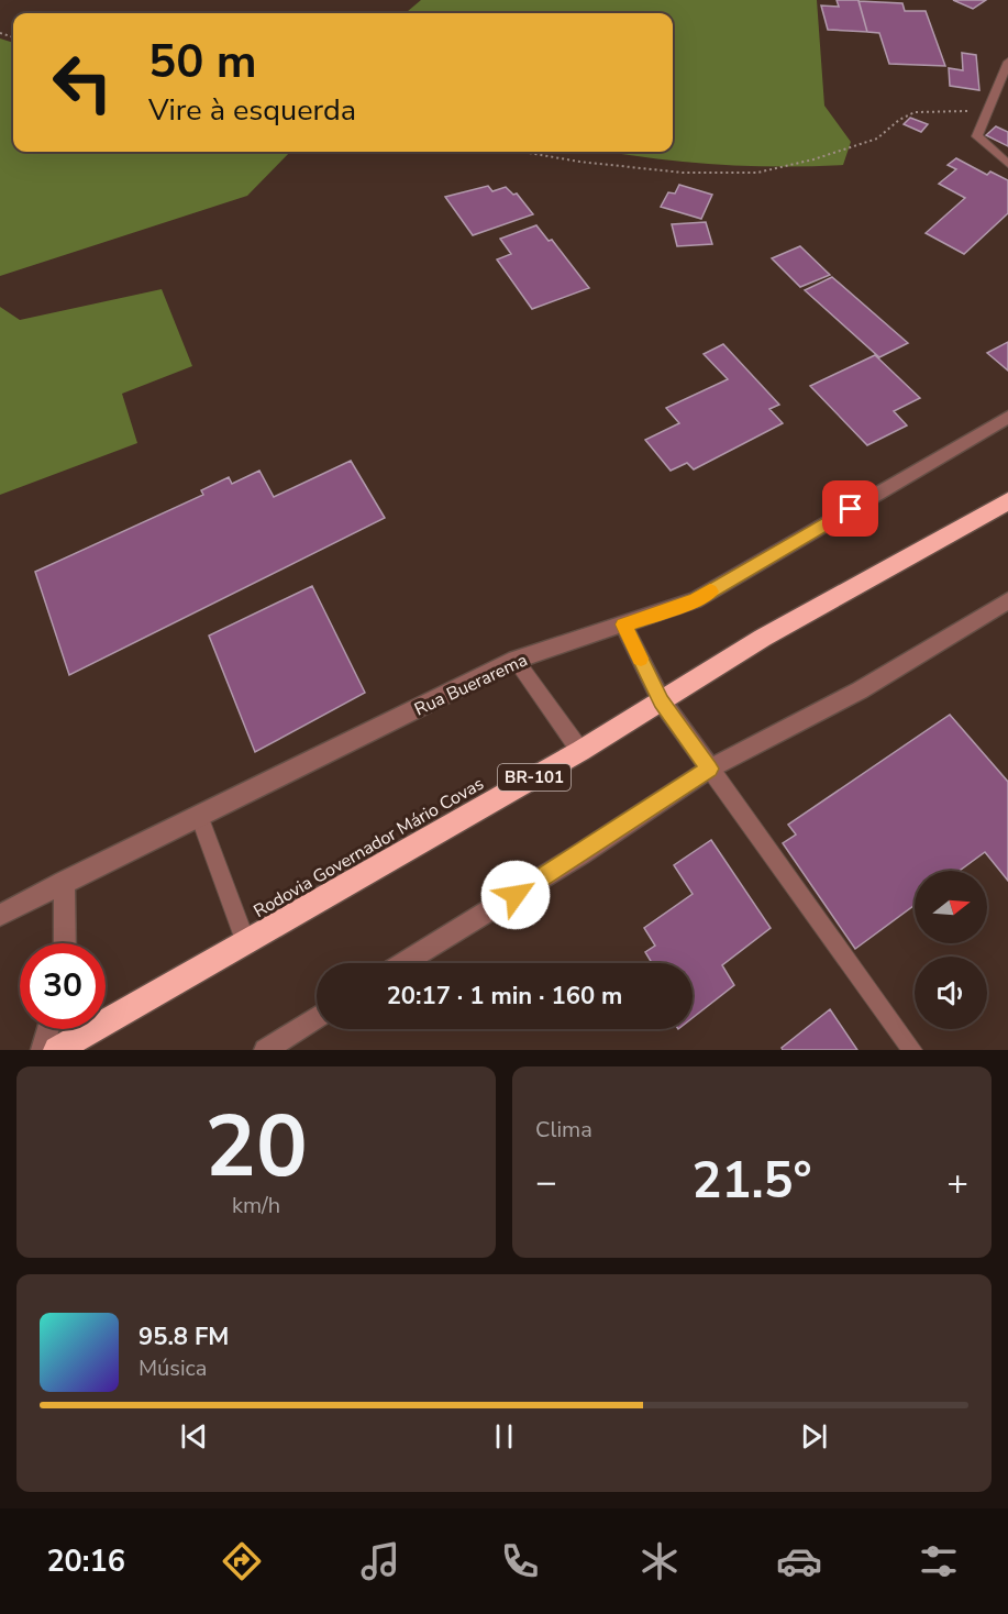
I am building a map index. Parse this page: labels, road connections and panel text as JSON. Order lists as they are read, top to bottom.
{
  "streets": {
    "highway": ["BR-101", "Rodovia Governador Mário Covas"],
    "street": ["Rua Buerarema"]
  },
  "north": "right",
  "page": {
    "turn": ["50 m", "Vire à esquerda"],
    "limit": "30",
    "trip": "20:17 · 1 min · 160 m",
    "tile": [
      ["20", "km/h"],
      "Clima"
    ],
    "heat": ["−", "21.5°", "+"],
    "song": ["95.8 FM", "Música"],
    "tabs": "20:16"
  }
}
